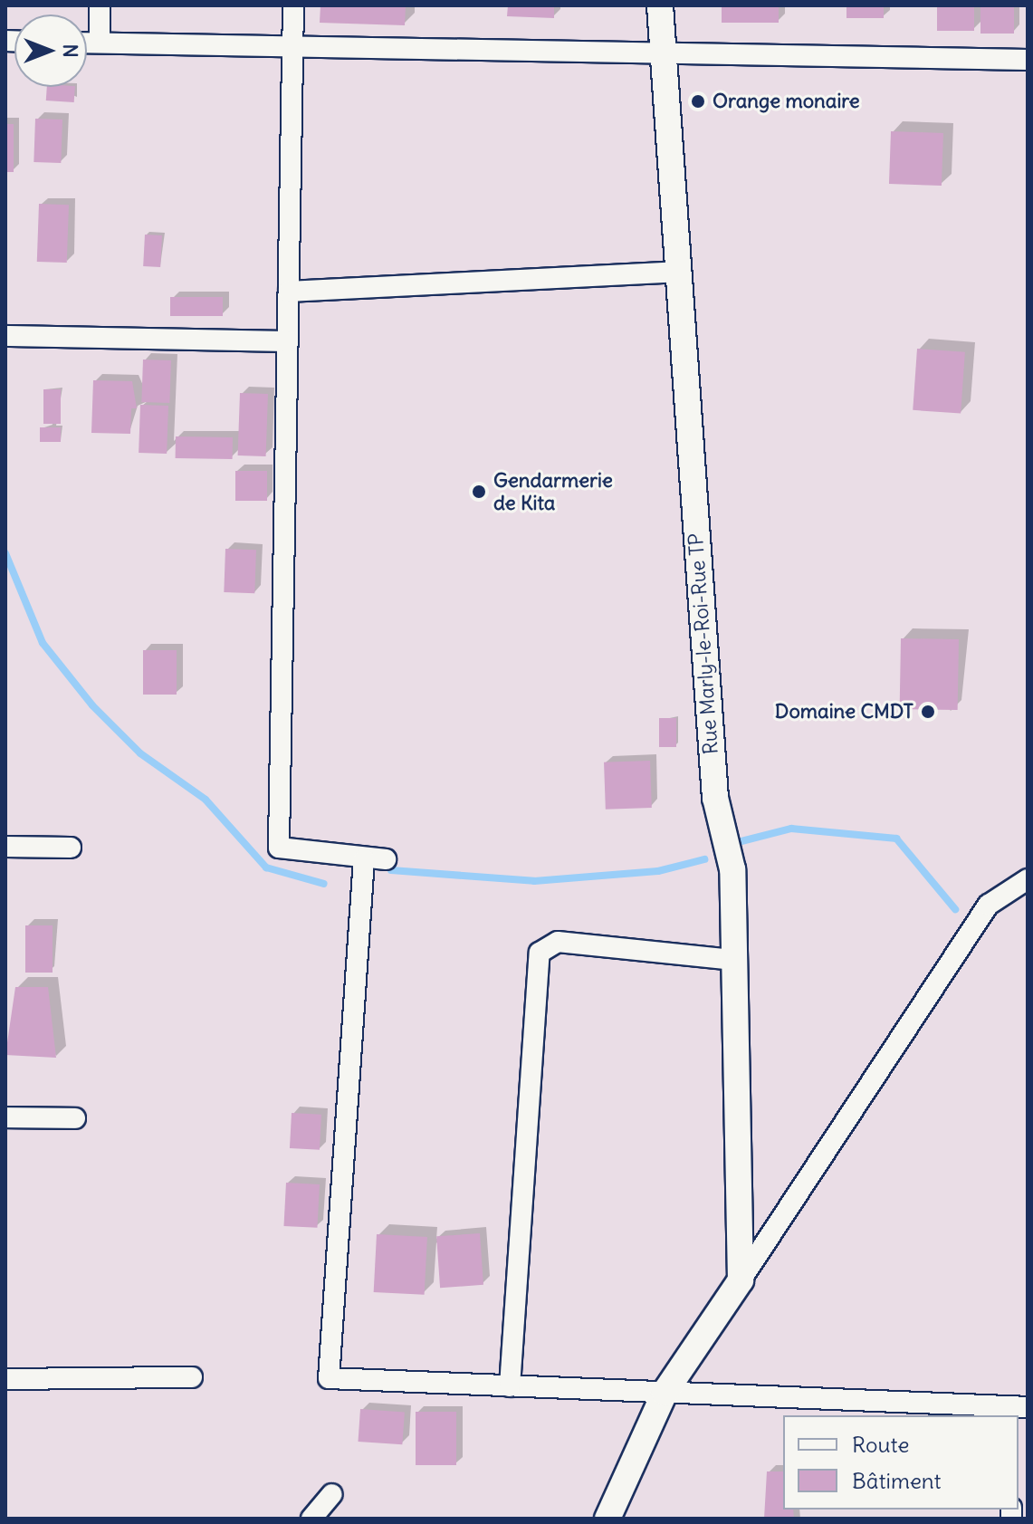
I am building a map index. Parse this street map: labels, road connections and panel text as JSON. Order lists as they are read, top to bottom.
{
  "streets": {
    "street": ["Rue Marly-le-Roi-Rue TP"]
  },
  "places": ["Orange monaire", "Gendarmerie de Kita", "Domaine CMDT"],
  "legend": ["Route", "Bâtiment"],
  "north": "right"
}
